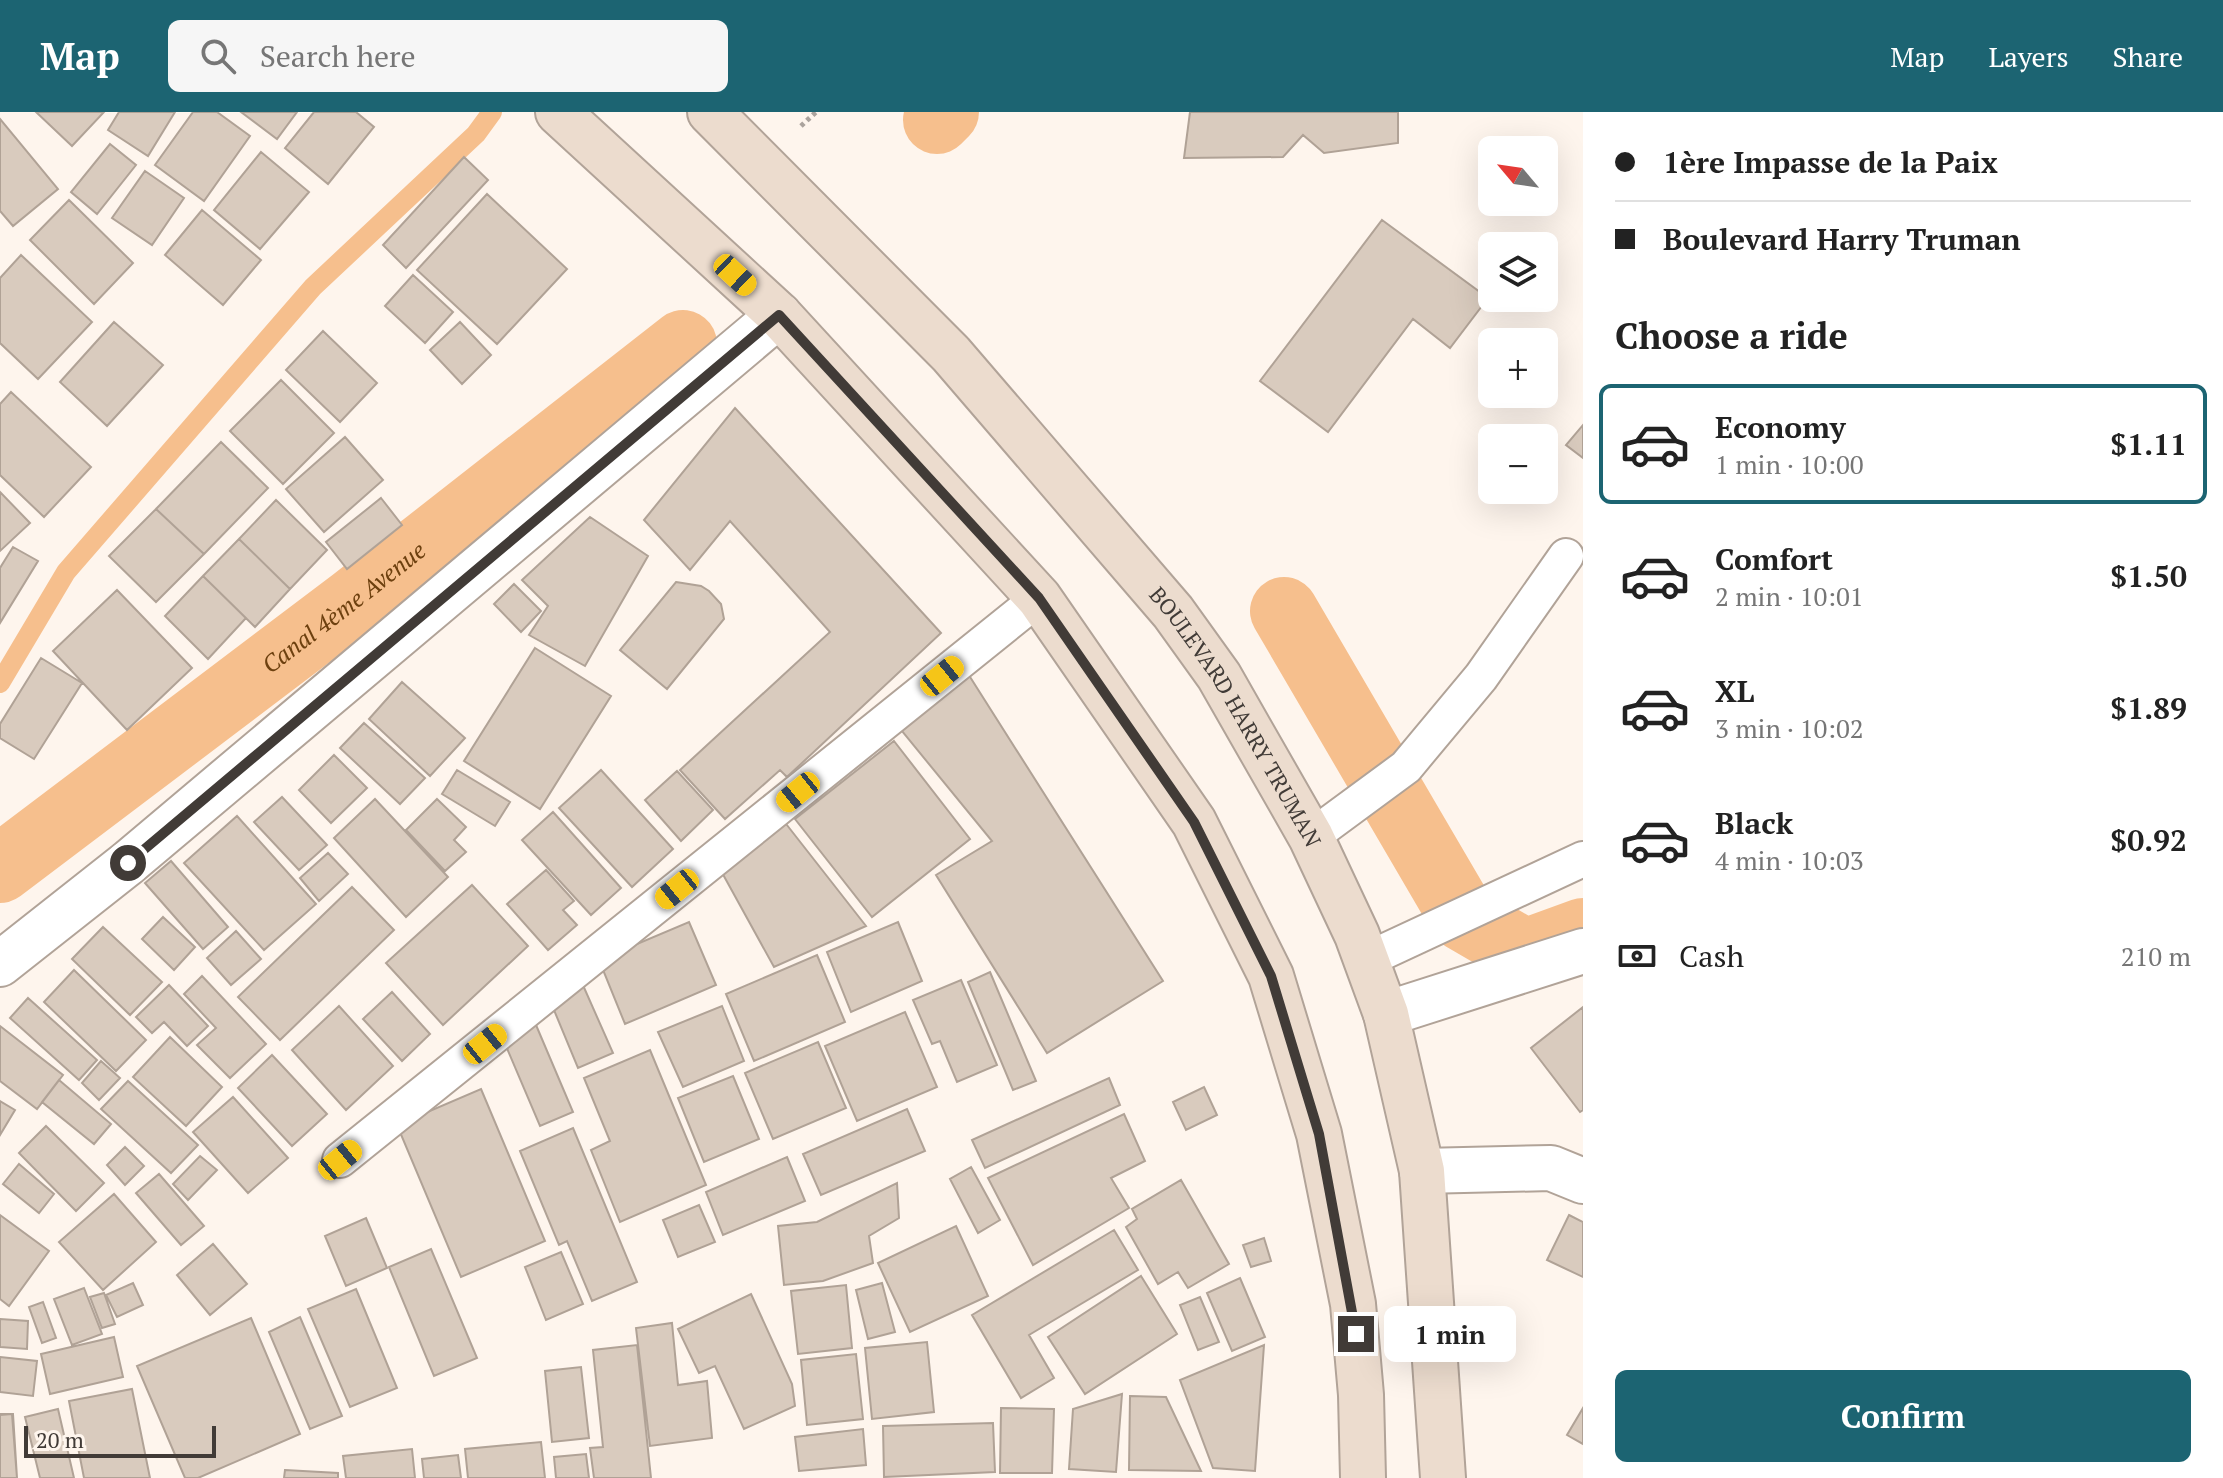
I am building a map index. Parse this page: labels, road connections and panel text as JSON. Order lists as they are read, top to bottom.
{
  "streets": {
    "main road": ["BOULEVARD HARRY TRUMAN"]
  },
  "water": ["Canal 4ème Avenue"],
  "scale_bar": "20 m",
  "north": "top left",
  "page": {
    "header": "Map",
    "search": "Search here",
    "nav": ["Map", "Layers", "Share"],
    "banner": ["1ère Impasse de la Paix", "Boulevard Harry Truman"],
    "map_buttons": ["+", "−"],
    "heading": "Choose a ride",
    "list": [
      {
        "name": "Economy",
        "note": "1 min · 10:00",
        "value": "$1.11"
      },
      {
        "name": "Comfort",
        "note": "2 min · 10:01",
        "value": "$1.50"
      },
      {
        "name": "XL",
        "note": "3 min · 10:02",
        "value": "$1.89"
      },
      {
        "name": "Black",
        "note": "4 min · 10:03",
        "value": "$0.92"
      }
    ],
    "pay": ["Cash", "210 m"],
    "bubble": "1 min",
    "buttons": "Confirm",
    "scale": "20 m"
  }
}
